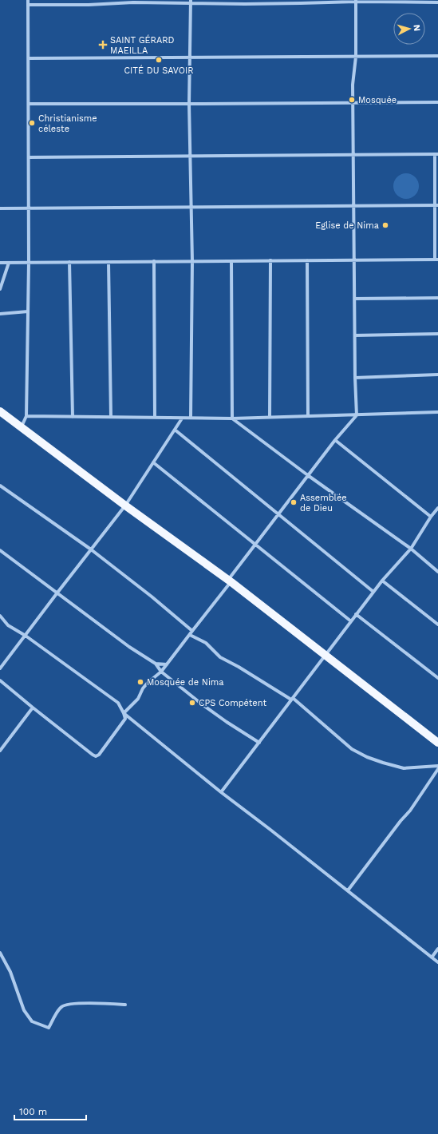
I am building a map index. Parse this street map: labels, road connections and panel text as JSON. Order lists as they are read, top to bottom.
{
  "places": {
    "health": ["SAINT GÉRARD MAEILLA"],
    "other": [
      "CITÉ DU SAVOIR",
      "Mosquée",
      "Christianisme céleste",
      "Eglise de Nima",
      "Assemblée de Dieu",
      "Mosquée de Nima",
      "CPS Compétent"
    ]
  },
  "scale_bar": "100 m",
  "north": "right"
}
